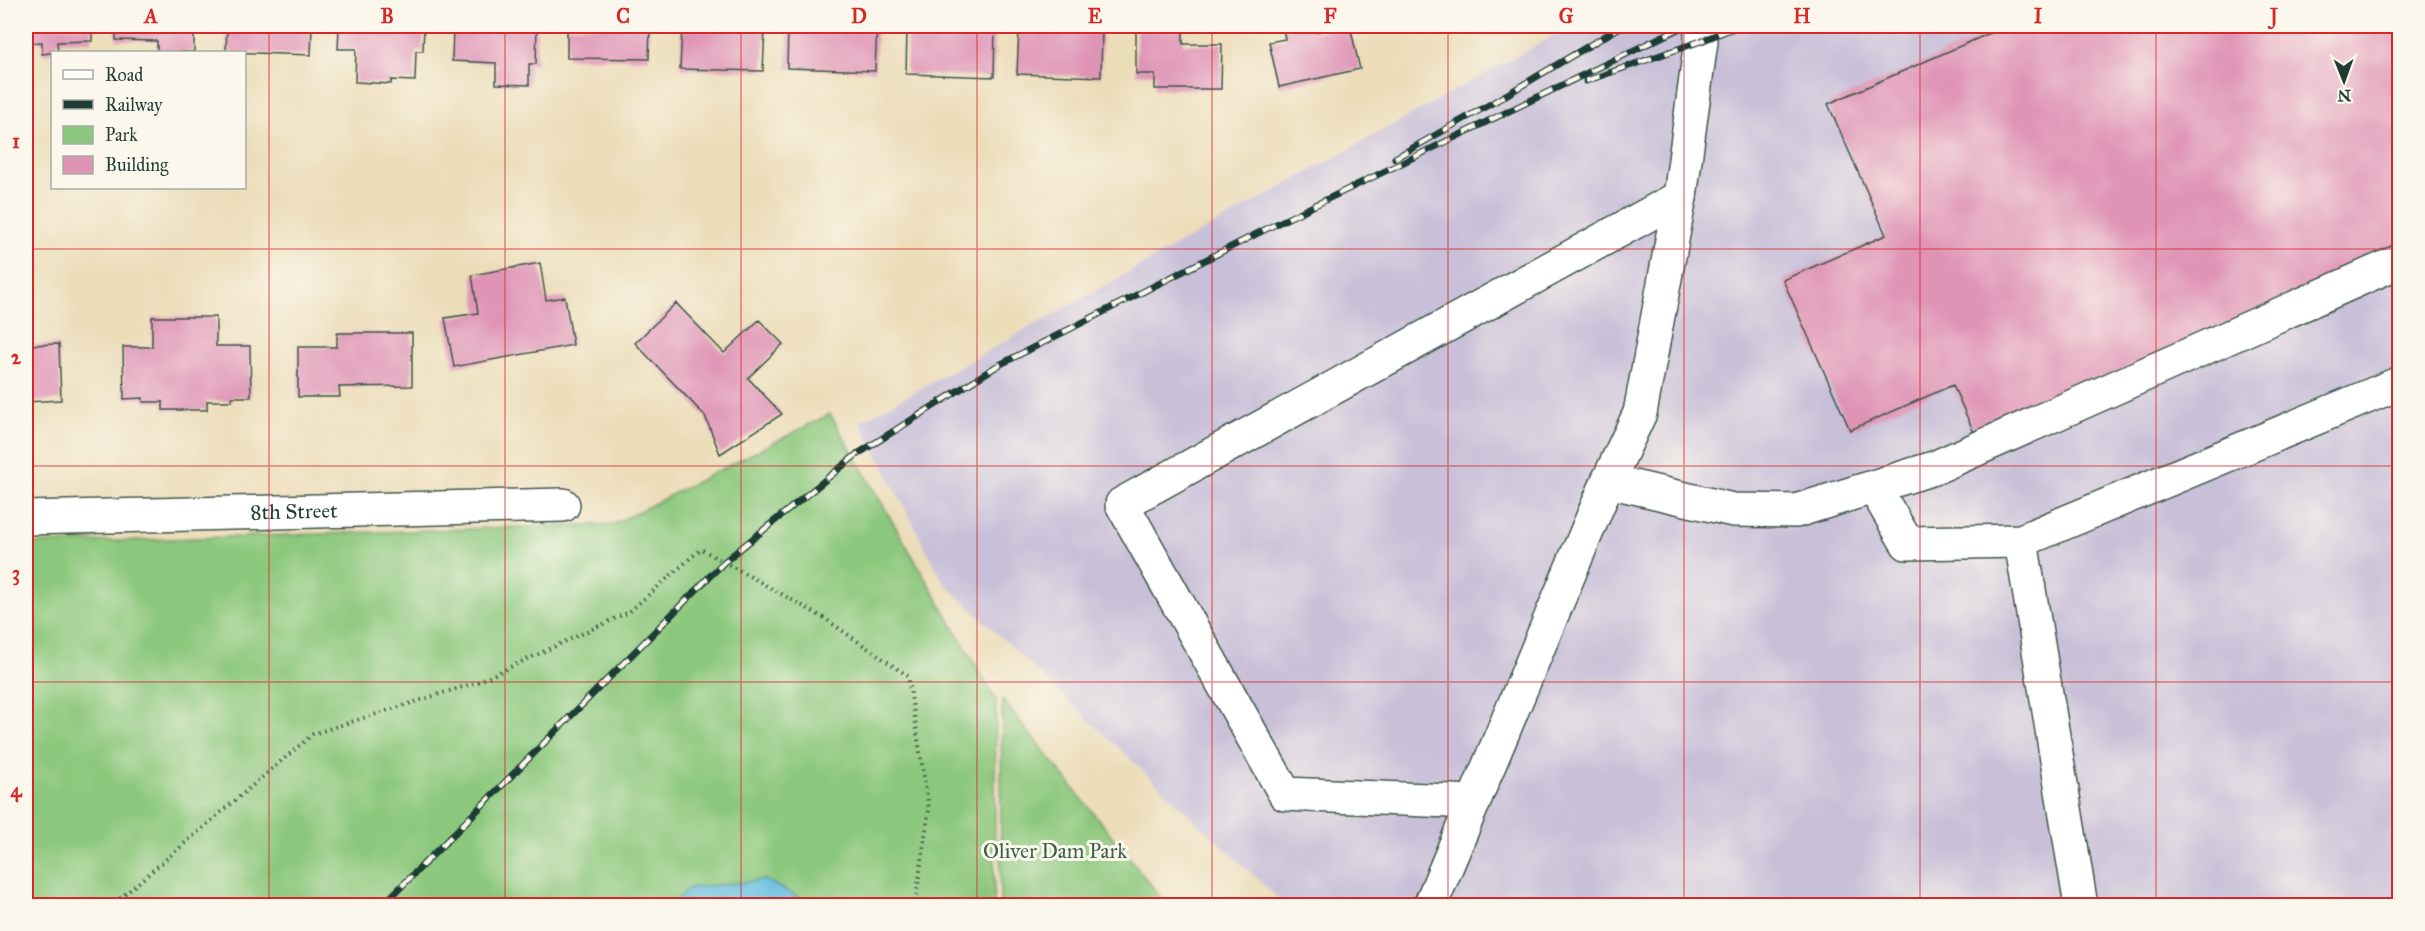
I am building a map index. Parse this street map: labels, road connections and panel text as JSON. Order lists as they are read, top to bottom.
{
  "streets": {
    "street": ["8th Street"]
  },
  "parks": ["Oliver Dam Park"],
  "legend": [
    "Road",
    "Railway",
    "Park",
    "Building"
  ],
  "north": "bottom",
  "grid": {
    "columns": [
      "A",
      "B",
      "C",
      "D",
      "E",
      "F",
      "G",
      "H",
      "I",
      "J"
    ],
    "rows": [
      "1",
      "2",
      "3",
      "4"
    ]
  }
}
